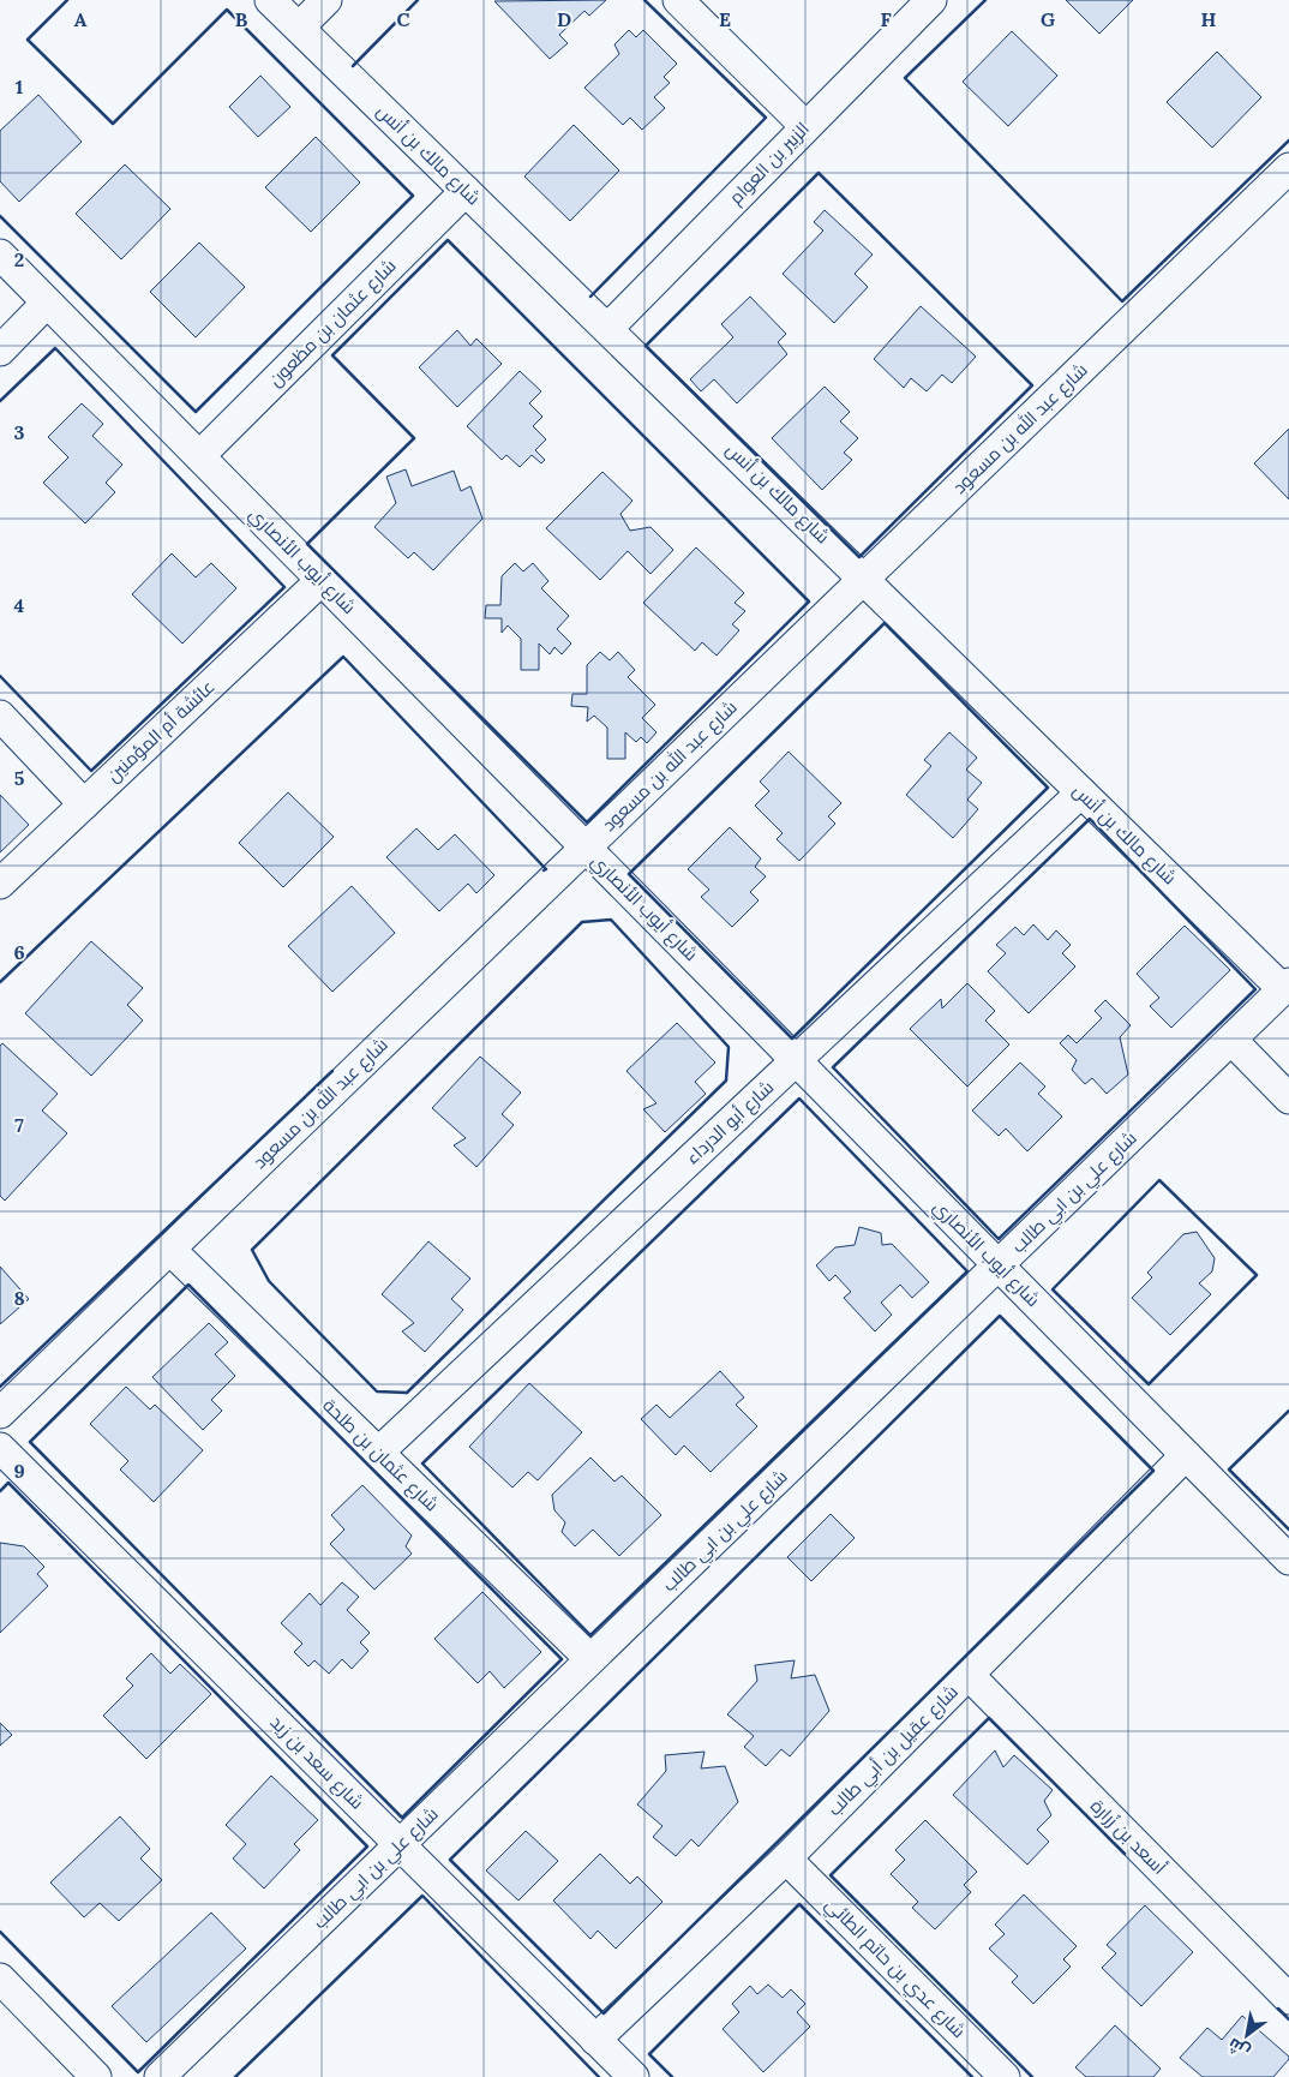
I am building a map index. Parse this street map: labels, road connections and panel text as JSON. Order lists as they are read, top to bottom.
{
  "streets": {
    "street": [
      "شارع مالك بن أنس",
      "الزبير بن العوام",
      "شارع عثمان بن مظعون",
      "شارع عبد الله بن مسعود",
      "شارع أيوب الأنصاري",
      "عائشة أم المؤمنين",
      "شارع أبو الدرداء",
      "شارع علي بن ابي طالب",
      "شارع عثمان بن طلحة",
      "شارع عقيل بن أبي طالب",
      "شارع سعد بن زيد",
      "أسعد بن زُرارة",
      "شارع عدي بن حاتم الطائي"
    ]
  },
  "crossings": [
    ["شارع مالك بن أنس", "الزبير بن العوام"],
    ["شارع مالك بن أنس", "شارع عثمان بن مظعون"],
    ["شارع مالك بن أنس", "شارع عبد الله بن مسعود"],
    ["شارع مالك بن أنس", "شارع أبو الدرداء"],
    ["شارع مالك بن أنس", "شارع علي بن ابي طالب"],
    ["شارع عثمان بن مظعون", "شارع أيوب الأنصاري"],
    ["شارع عبد الله بن مسعود", "شارع أيوب الأنصاري"],
    ["شارع عبد الله بن مسعود", "شارع عثمان بن طلحة"],
    ["شارع أيوب الأنصاري", "عائشة أم المؤمنين"],
    ["شارع أيوب الأنصاري", "شارع أبو الدرداء"],
    ["شارع أيوب الأنصاري", "شارع علي بن ابي طالب"],
    ["شارع أيوب الأنصاري", "شارع عقيل بن أبي طالب"],
    ["شارع أبو الدرداء", "شارع عثمان بن طلحة"],
    ["شارع علي بن ابي طالب", "شارع عثمان بن طلحة"],
    ["شارع علي بن ابي طالب", "شارع سعد بن زيد"],
    ["شارع عقيل بن أبي طالب", "شارع سعد بن زيد"],
    ["شارع عقيل بن أبي طالب", "أسعد بن زُرارة"],
    ["شارع عقيل بن أبي طالب", "شارع عدي بن حاتم الطائي"]
  ],
  "north": "bottom left",
  "grid": {
    "columns": [
      "A",
      "B",
      "C",
      "D",
      "E",
      "F",
      "G",
      "H"
    ],
    "rows": [
      "1",
      "2",
      "3",
      "4",
      "5",
      "6",
      "7",
      "8",
      "9"
    ]
  }
}
